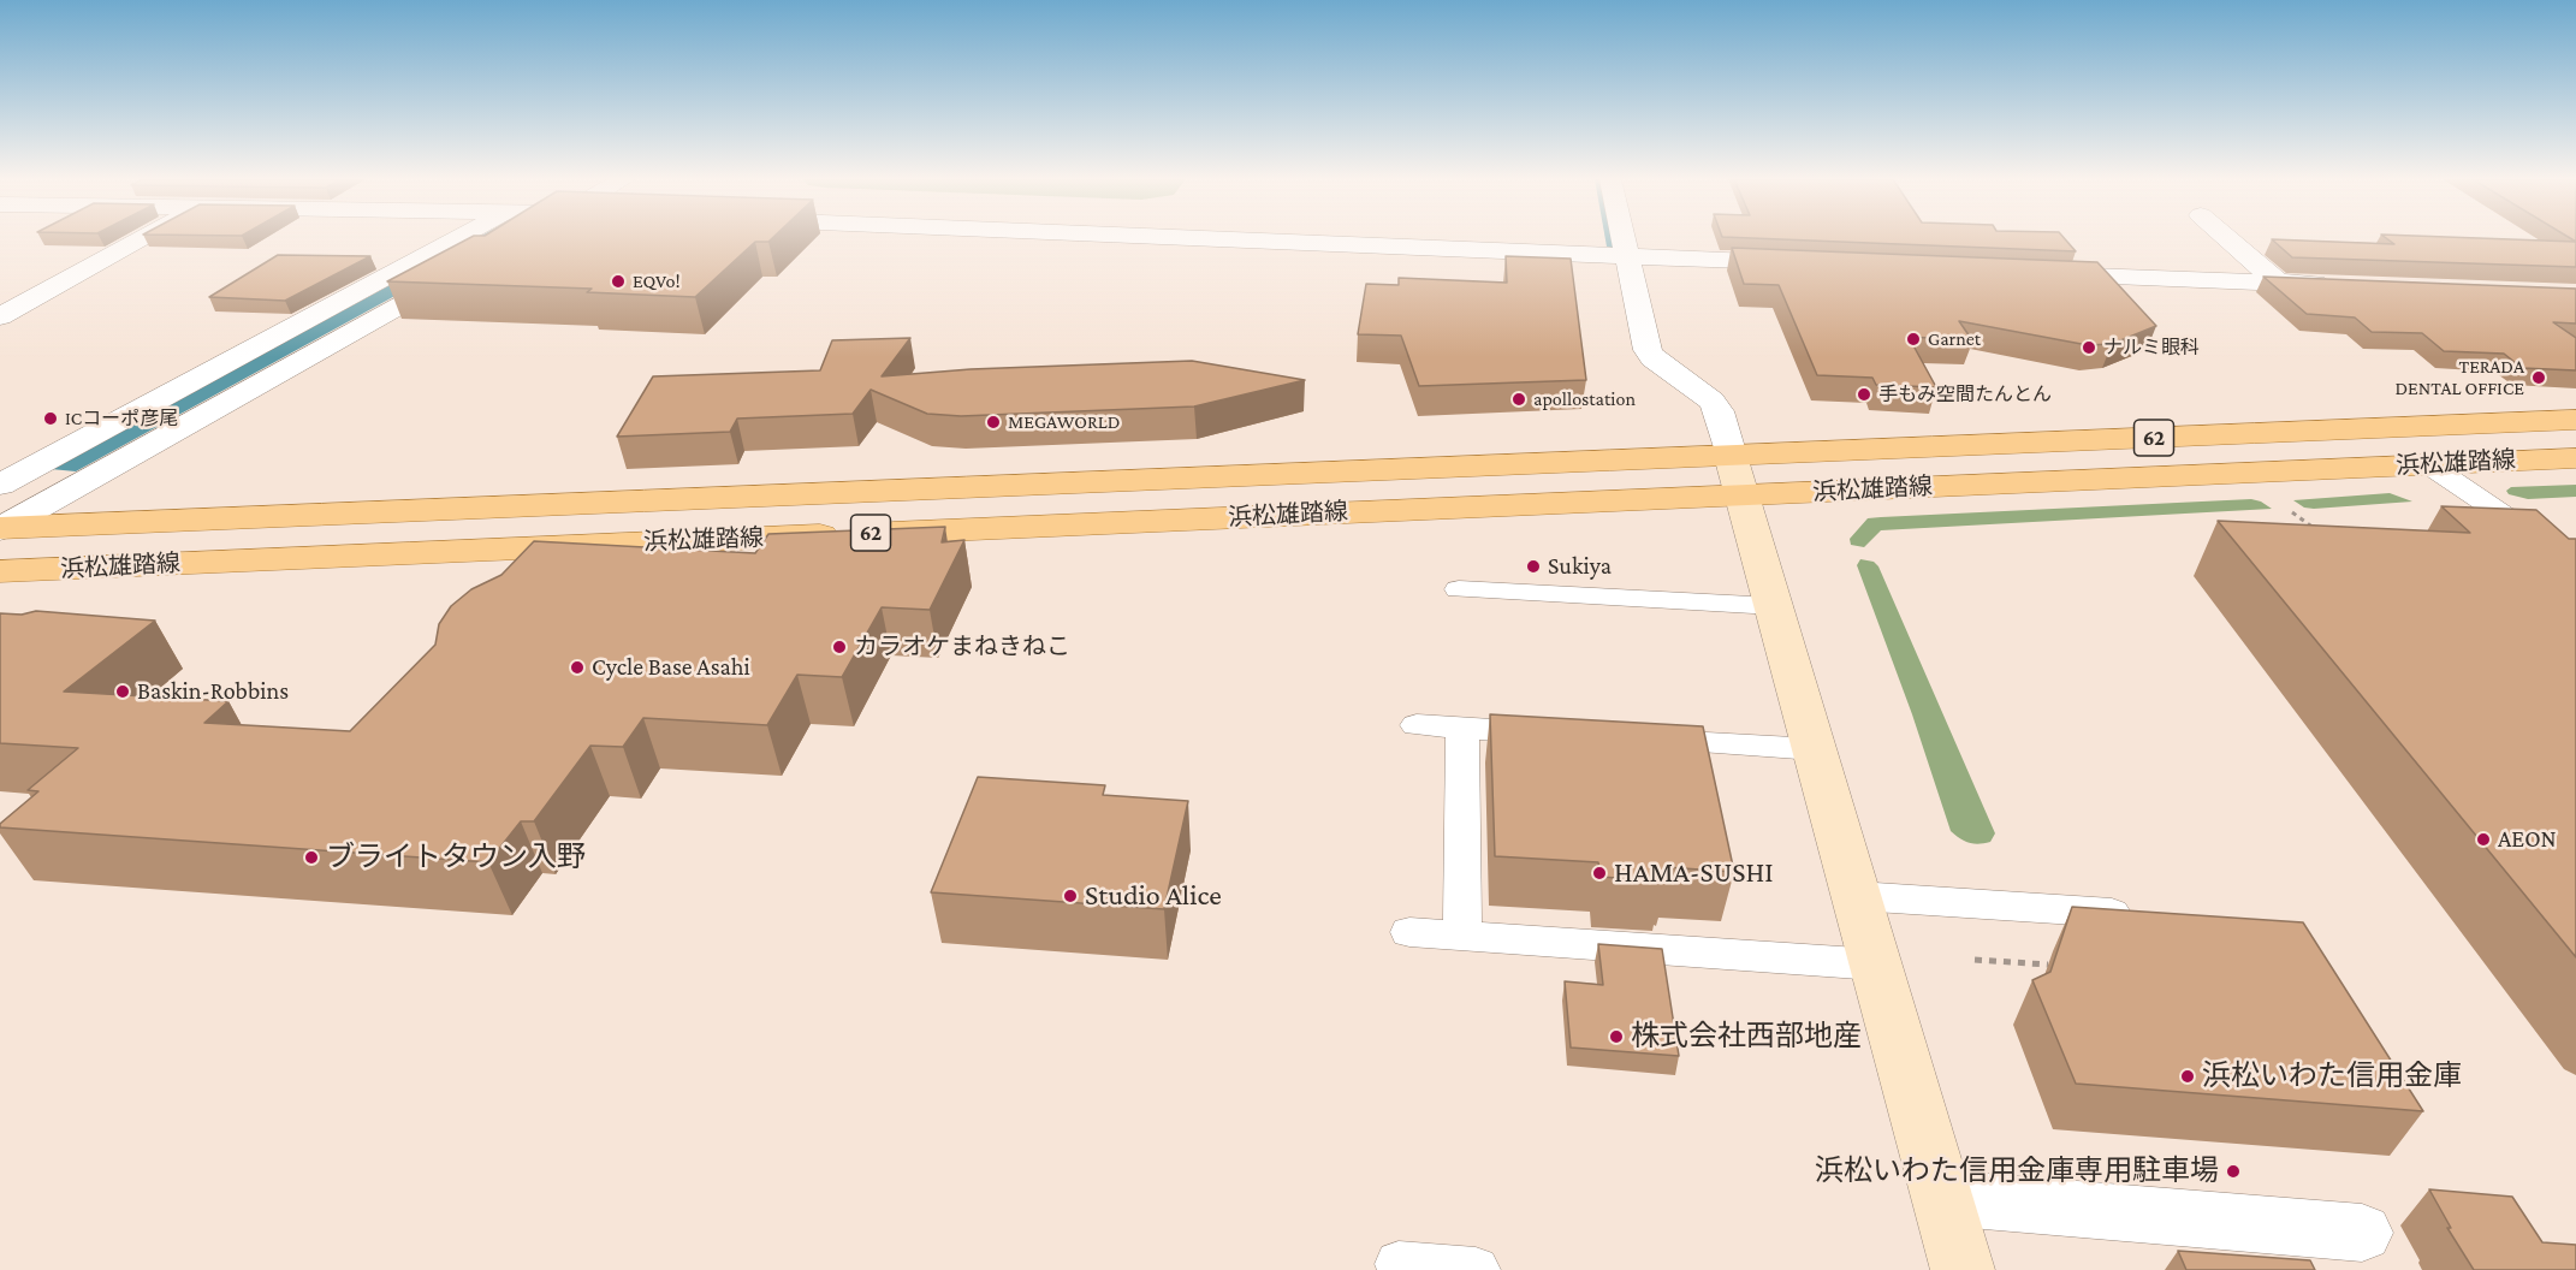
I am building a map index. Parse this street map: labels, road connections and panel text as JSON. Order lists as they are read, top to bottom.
{
  "streets": {
    "main road": ["62", "浜松雄踏線"]
  },
  "places": [
    "EQVo!",
    "Garnet",
    "ナルミ眼科",
    "TERADA DENTAL OFFICE",
    "手もみ空間たんとん",
    "apollostation",
    "ICコーポ彦尾",
    "MEGAWORLD",
    "Sukiya",
    "カラオケまねきねこ",
    "Cycle Base Asahi",
    "Baskin-Robbins",
    "AEON",
    "ブライトタウン入野",
    "HAMA-SUSHI",
    "Studio Alice",
    "株式会社西部地産",
    "浜松いわた信用金庫",
    "浜松いわた信用金庫専用駐車場"
  ]
}
